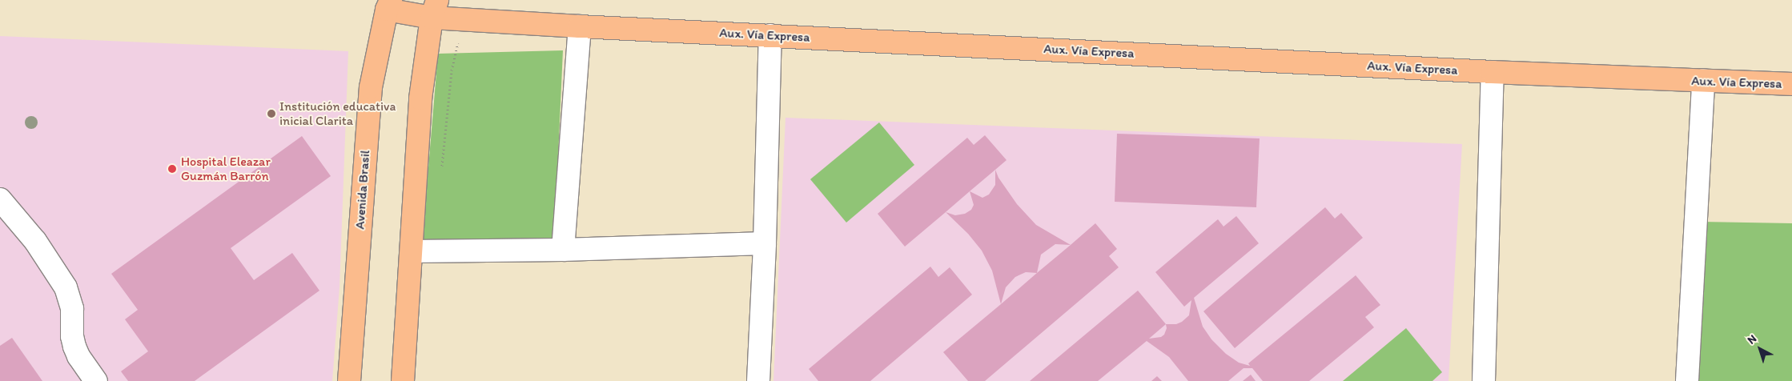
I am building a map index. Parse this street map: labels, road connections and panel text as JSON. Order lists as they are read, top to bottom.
{
  "streets": {
    "main road": ["Aux. Vía Expresa", "Avenida Brasil"]
  },
  "crossings": [
    ["Aux. Vía Expresa", "Avenida Brasil"]
  ],
  "places": ["Institución educativa inicial Clarita", "Hospital Eleazar Guzmán Barrón"],
  "north": "top left"
}
